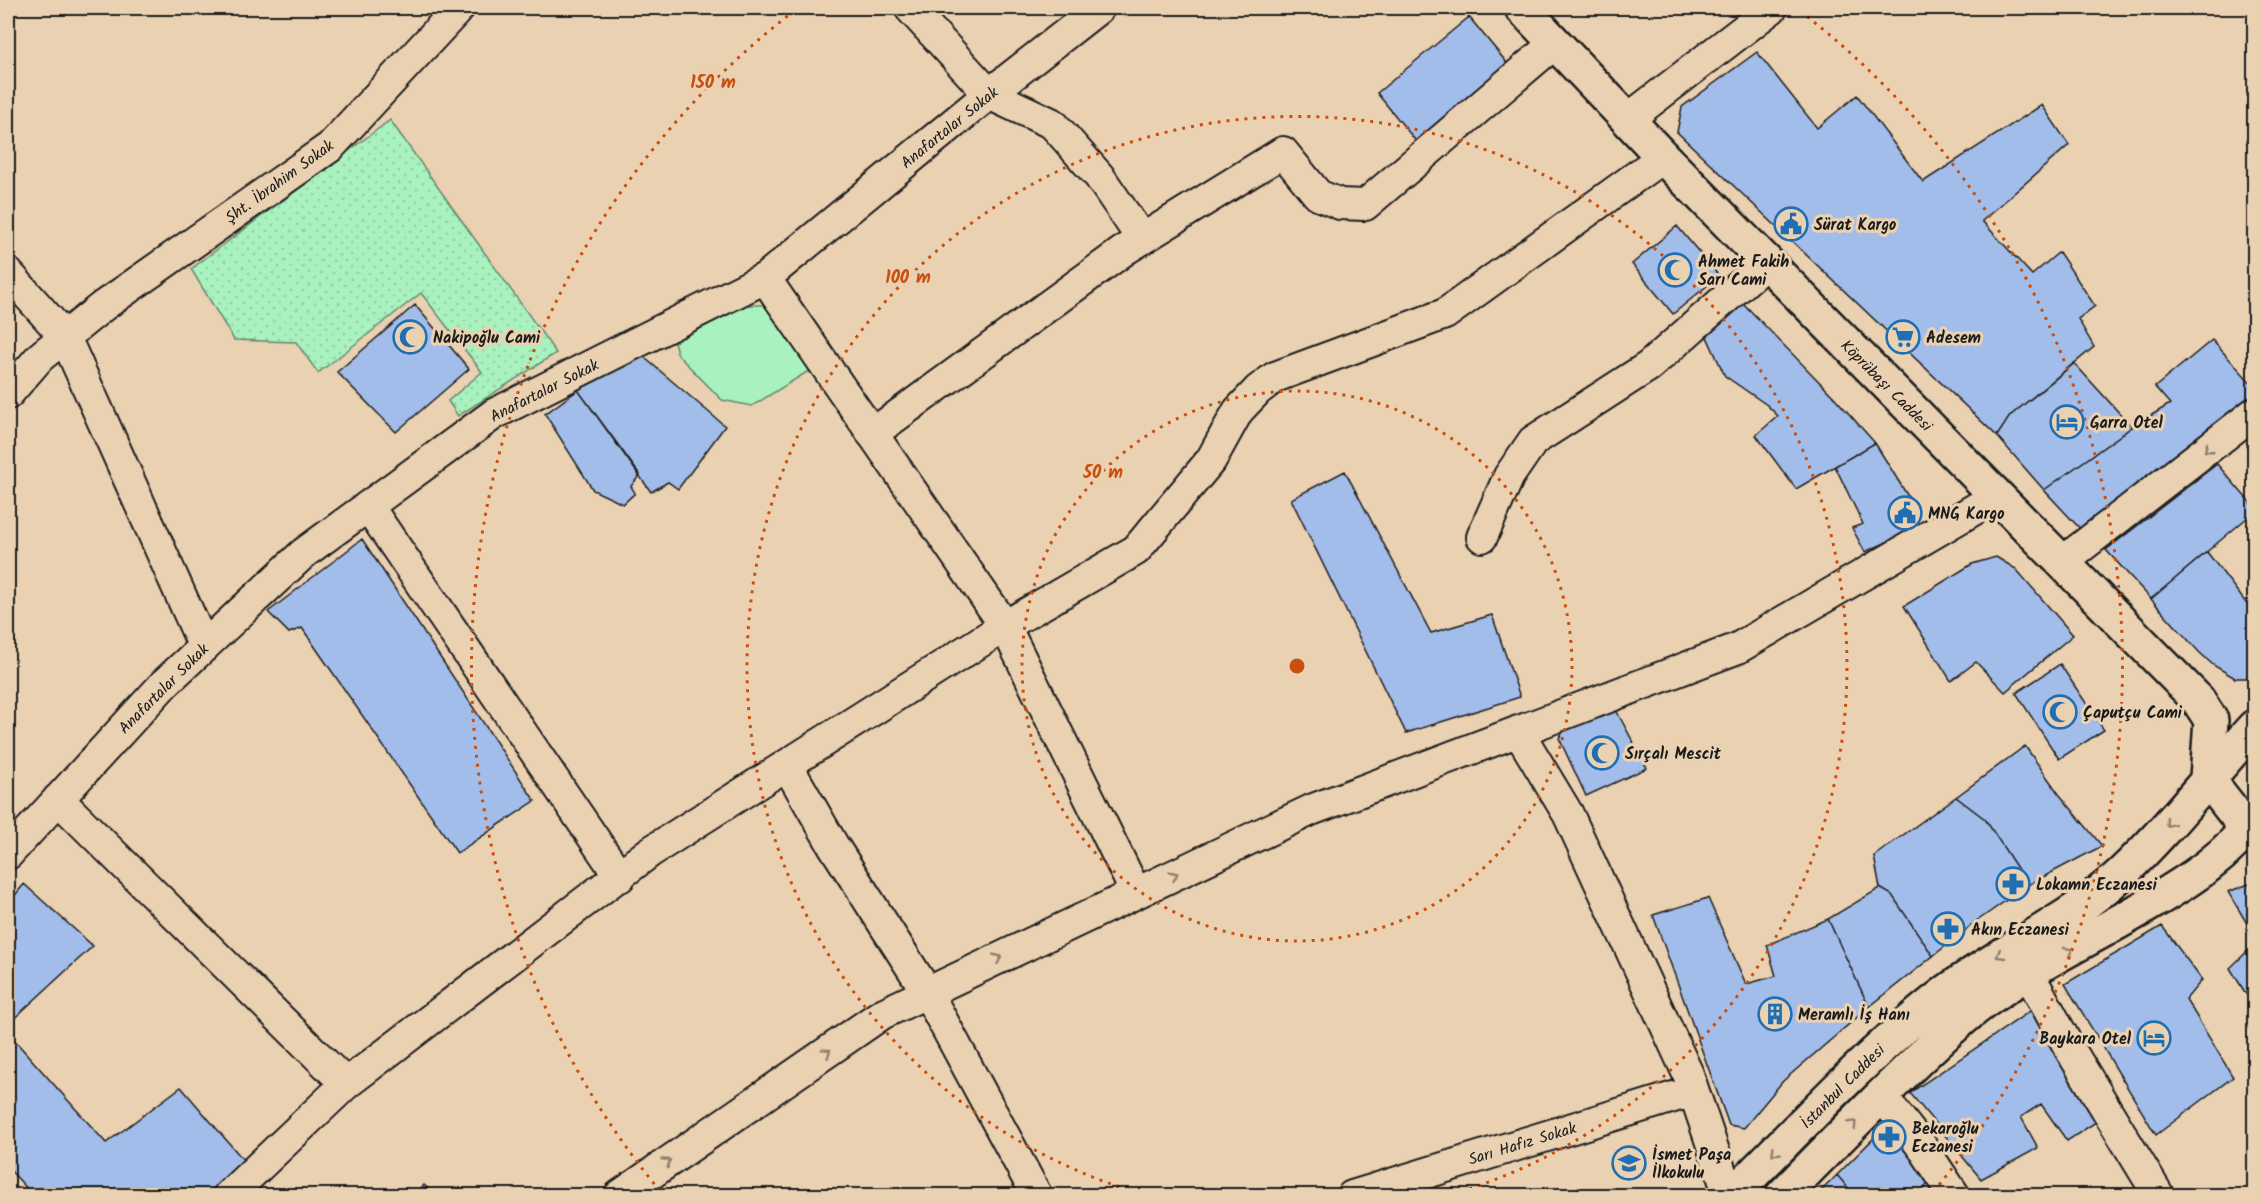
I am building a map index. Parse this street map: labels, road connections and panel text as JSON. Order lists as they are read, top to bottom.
{
  "streets": {
    "main road": ["Köprübaşı Caddesi", "İstanbul Caddesi"],
    "street": ["Anafartalar Sokak", "Şht. İbrahim Sokak", "Sarı Hafız Sokak"]
  },
  "crossings": [
    ["Köprübaşı Caddesi", "İstanbul Caddesi"]
  ],
  "places": {
    "public building": ["Sürat Kargo", "MNG Kargo"],
    "mosque": [
      "Ahmet Fakih Sarı Cami",
      "Nakipoğlu Cami",
      "Çaputçu Cami",
      "Sırçalı Mescit"
    ],
    "supermarket": ["Adesem"],
    "hotel": ["Garra Otel", "Baykara Otel"],
    "pharmacy": ["Lokamn Eczanesi", "Akın Eczanesi", "Bekaroğlu Eczanesi"],
    "building": ["Meramlı İş Hanı"],
    "school or university": ["İsmet Paşa İlkokulu"]
  },
  "rings": ["150 m", "100 m", "50 m"]
}
